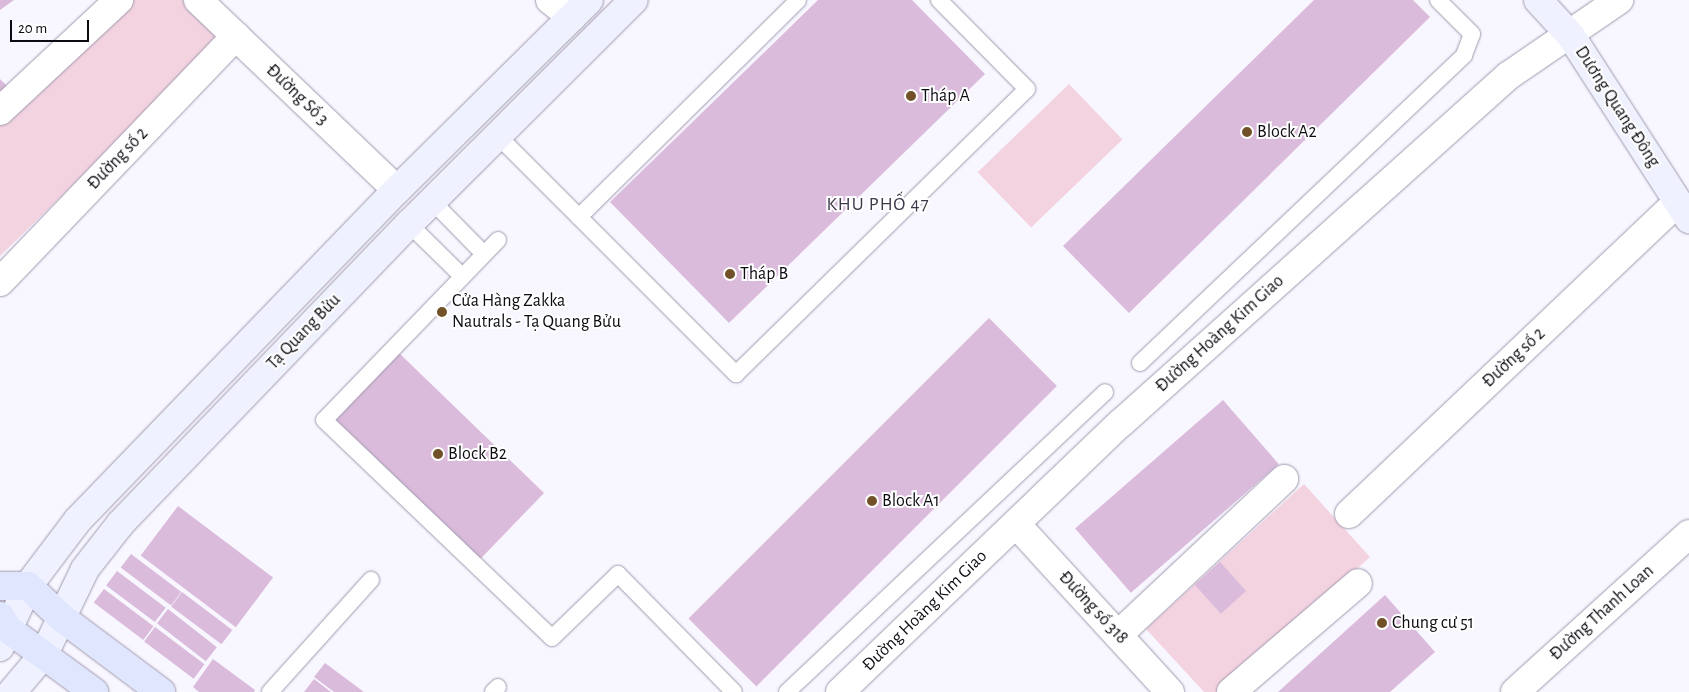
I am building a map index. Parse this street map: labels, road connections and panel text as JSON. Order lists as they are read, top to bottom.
{
  "streets": {
    "main road": ["Dương Quang Đông", "Tạ Quang Bửu"],
    "street": [
      "Đường Số 3",
      "Đường số 2",
      "Đường Hoàng Kim Giao",
      "Đường số 318",
      "Đường Thanh Loan"
    ]
  },
  "crossings": [
    ["Đường Số 3", "Đường số 2"],
    ["Đường Số 3", "Tạ Quang Bửu"],
    ["Dương Quang Đông", "Đường số 2"],
    ["Dương Quang Đông", "Đường Hoàng Kim Giao"],
    ["Đường Hoàng Kim Giao", "Đường số 318"]
  ],
  "districts": ["KHU PHỐ 47"],
  "places": [
    "Tháp A",
    "Block A2",
    "Tháp B",
    "Cửa Hàng Zakka Nautrals - Tạ Quang Bửu",
    "Block B2",
    "Block A1",
    "Chung cư 51"
  ],
  "scale_bar": "20 m"
}
